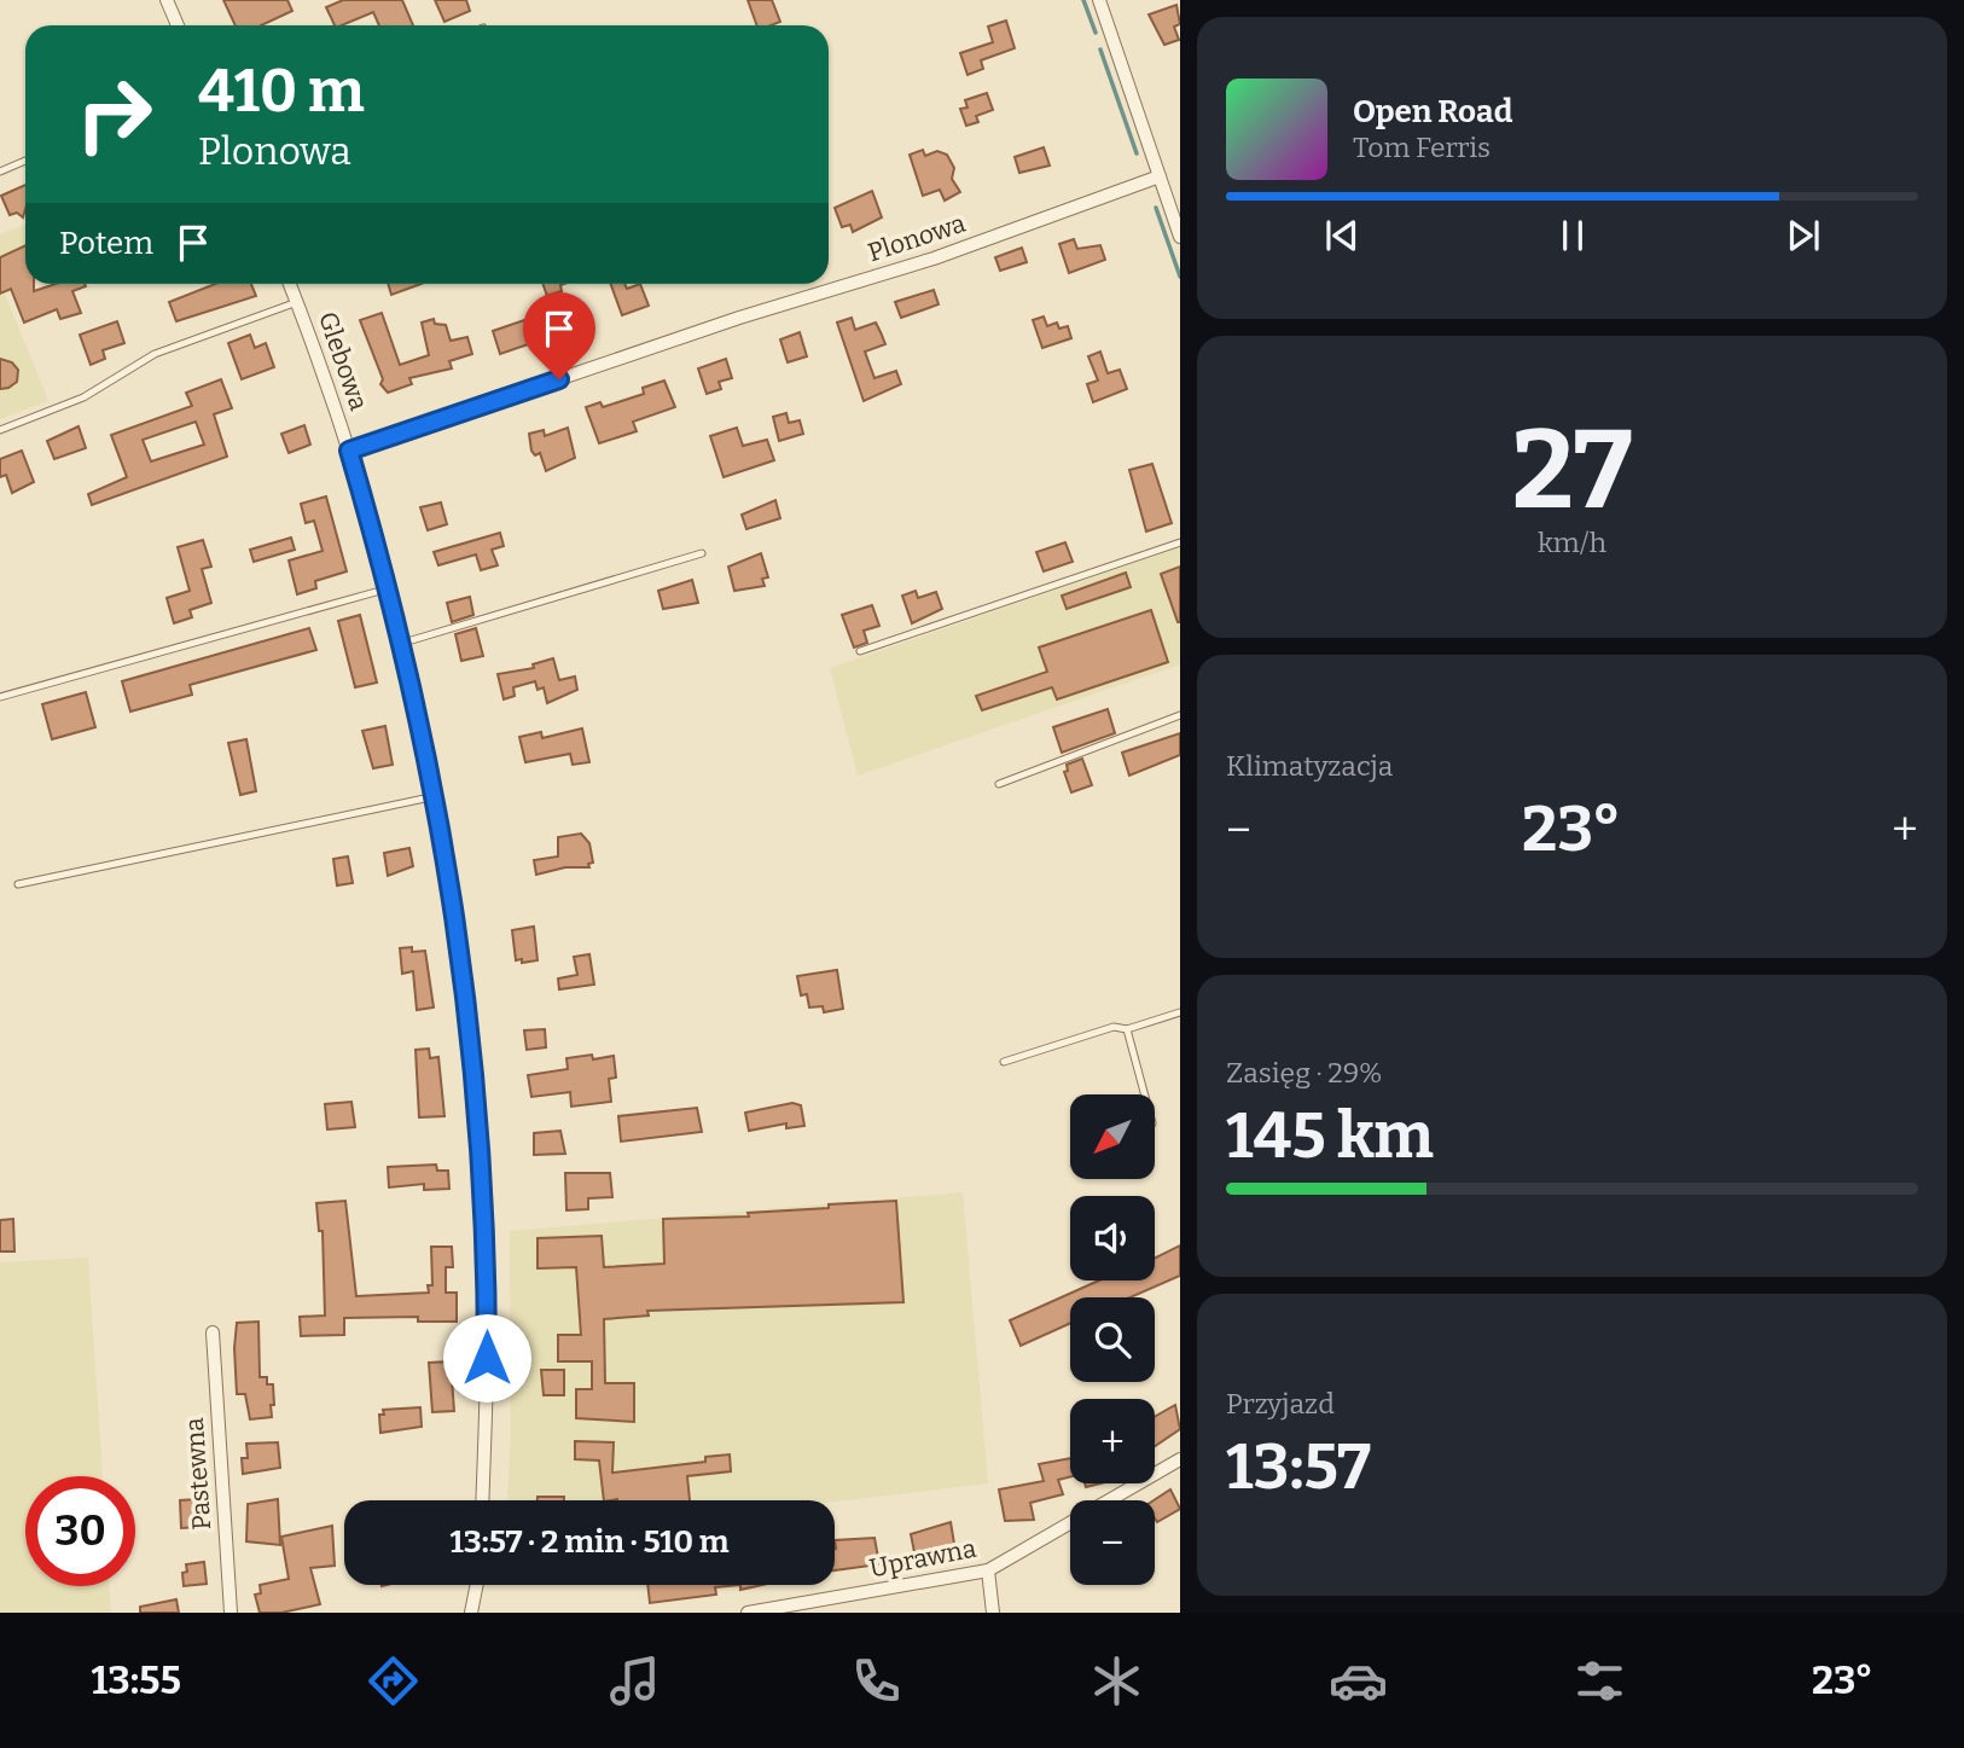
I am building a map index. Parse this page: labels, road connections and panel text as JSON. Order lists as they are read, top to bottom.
{
  "streets": {
    "street": [
      "Plonowa",
      "Glebowa",
      "Pastewna",
      "Uprawna"
    ]
  },
  "crossings": [
    ["Plonowa", "Glebowa"]
  ],
  "north": "bottom left",
  "page": {
    "turn": ["410 m", "Plonowa"],
    "song": ["Open Road", "Tom Ferris"],
    "then": "Potem",
    "tile": [
      ["27", "km/h"],
      "Klimatyzacja",
      ["Zasięg · 29%", "145 km"],
      ["Przyjazd", "13:57"]
    ],
    "heat": ["−", "23°", "+"],
    "map_buttons": ["+", "−"],
    "limit": "30",
    "trip": "13:57 · 2 min · 510 m",
    "tabs": ["13:55", "23°"]
  }
}
